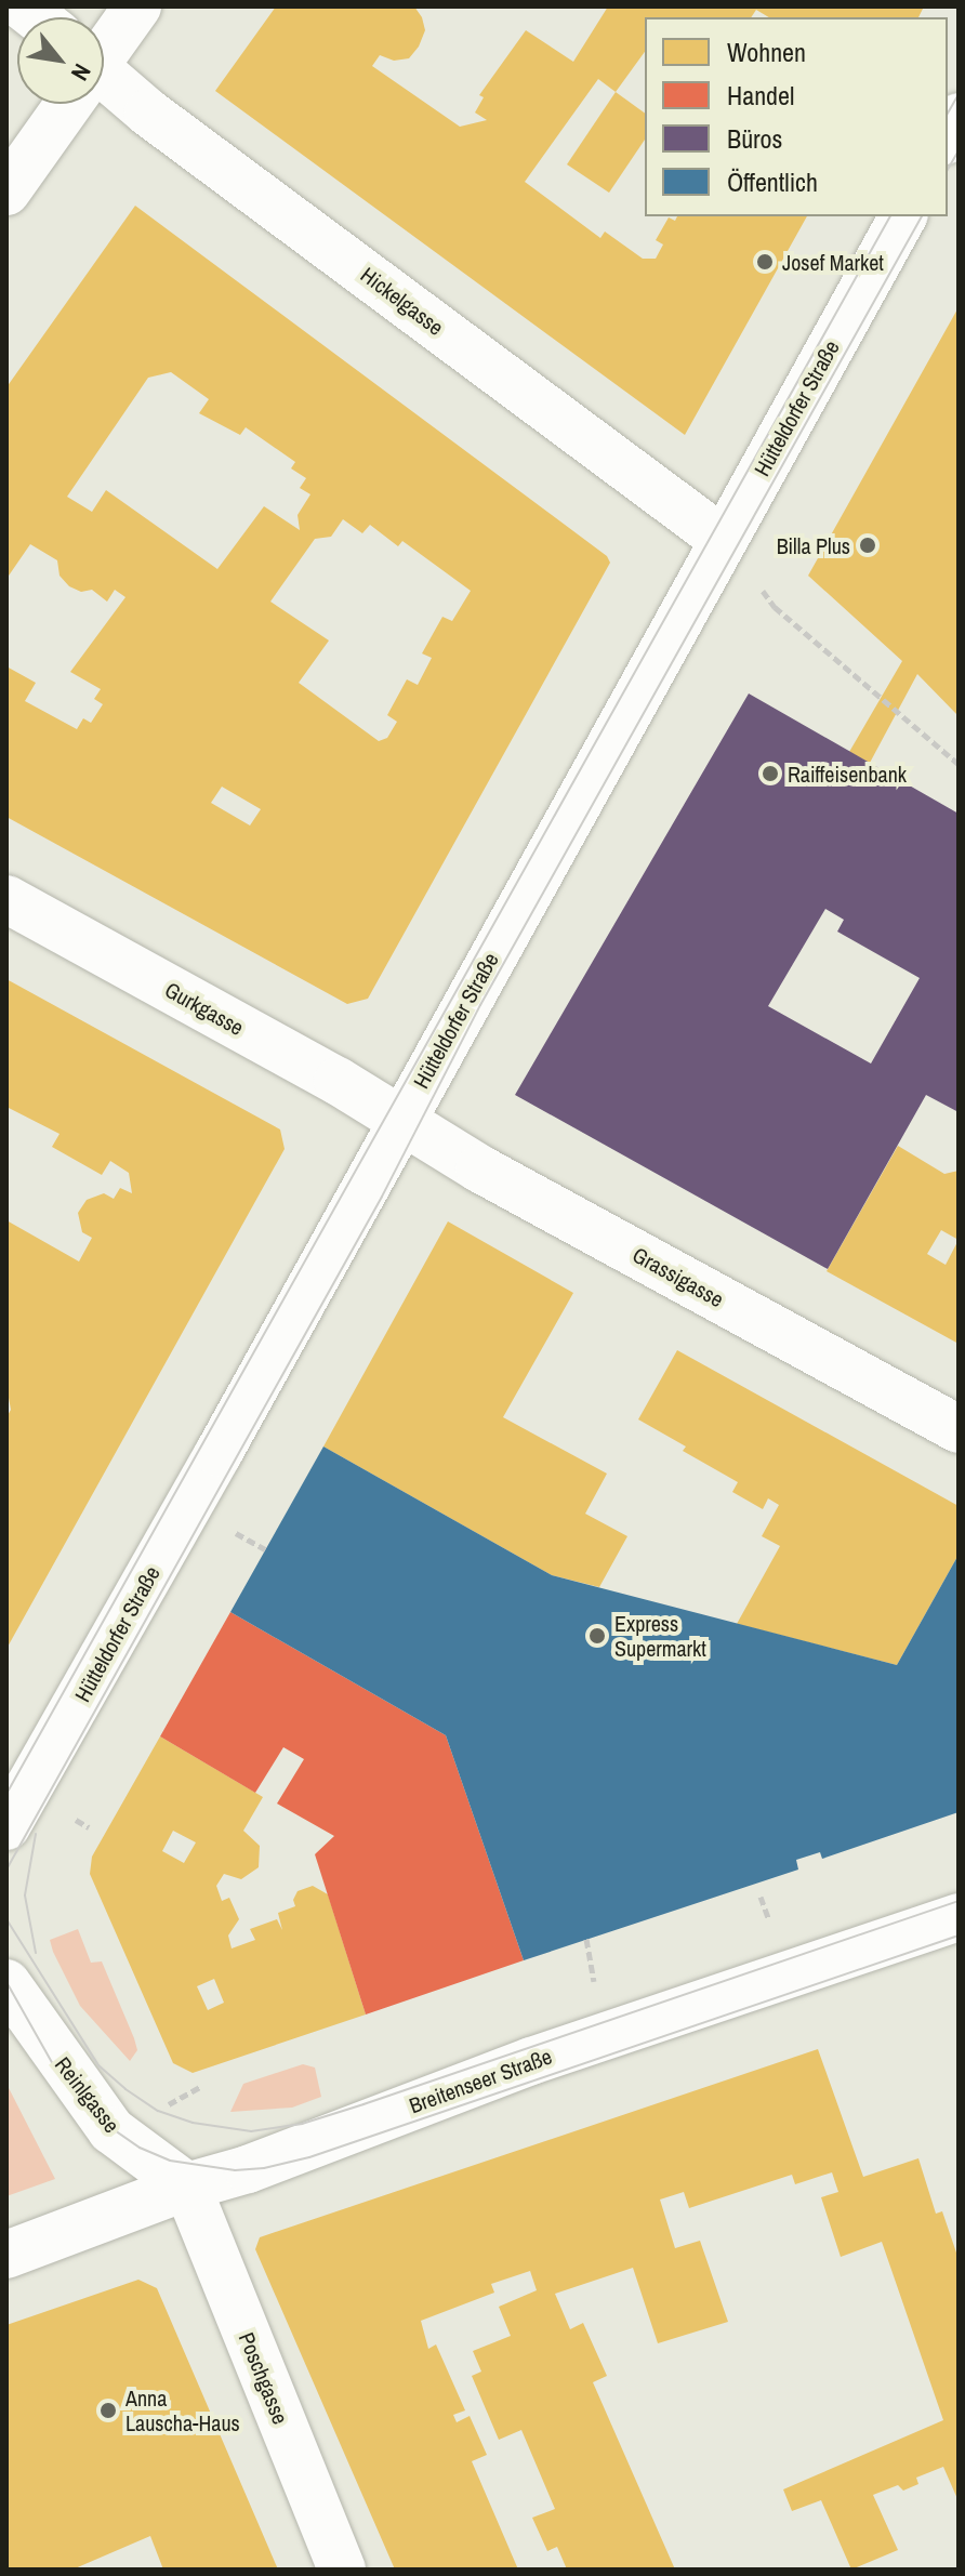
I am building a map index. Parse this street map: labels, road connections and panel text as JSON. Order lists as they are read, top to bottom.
{
  "streets": {
    "street": [
      "Hickelgasse",
      "Hütteldorfer Straße",
      "Gurkgasse",
      "Grassigasse",
      "Breitenseer Straße",
      "Reinlgasse",
      "Poschgasse"
    ]
  },
  "crossings": [
    ["Hickelgasse", "Hütteldorfer Straße"],
    ["Hütteldorfer Straße", "Gurkgasse"],
    ["Hütteldorfer Straße", "Grassigasse"],
    ["Gurkgasse", "Grassigasse"],
    ["Breitenseer Straße", "Reinlgasse"],
    ["Breitenseer Straße", "Poschgasse"],
    ["Reinlgasse", "Poschgasse"]
  ],
  "places": [
    "Josef Market",
    "Billa Plus",
    "Raiffeisenbank",
    "Express Supermarkt",
    "Anna Lauscha-Haus"
  ],
  "legend": [
    "Wohnen",
    "Handel",
    "Büros",
    "Öffentlich"
  ],
  "north": "bottom right"
}
